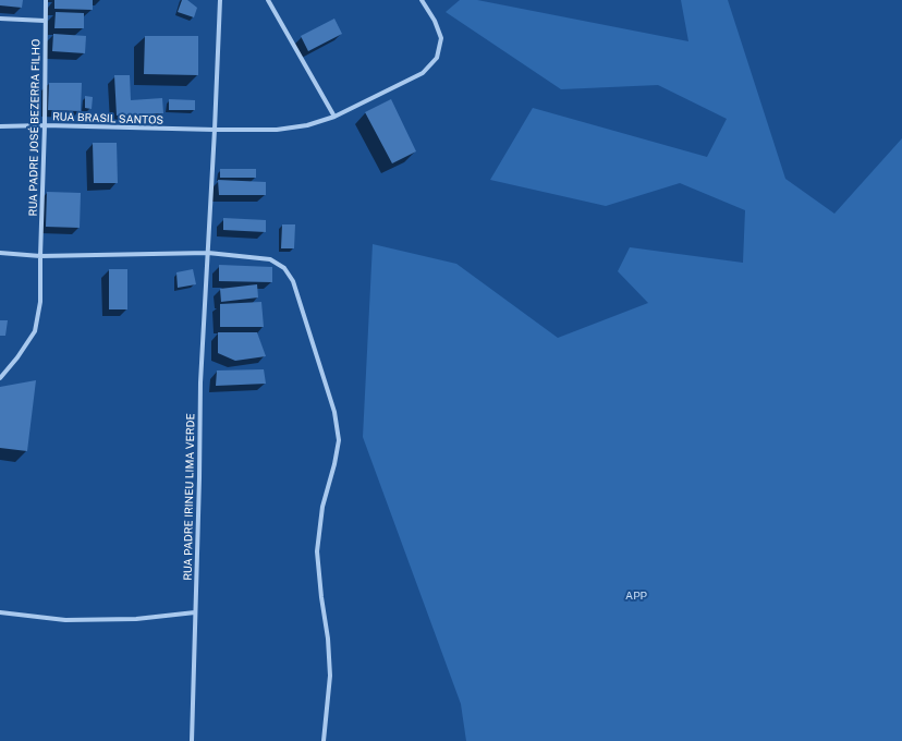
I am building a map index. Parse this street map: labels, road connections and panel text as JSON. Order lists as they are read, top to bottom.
{
  "streets": {
    "street": ["RUA BRASIL SANTOS", "RUA PADRE JOSÉ BEZERRA FILHO", "RUA PADRE IRINEU LIMA VERDE"]
  },
  "crossings": [
    ["RUA BRASIL SANTOS", "RUA PADRE JOSÉ BEZERRA FILHO"],
    ["RUA BRASIL SANTOS", "RUA PADRE IRINEU LIMA VERDE"]
  ],
  "parks": ["APP"]
}
